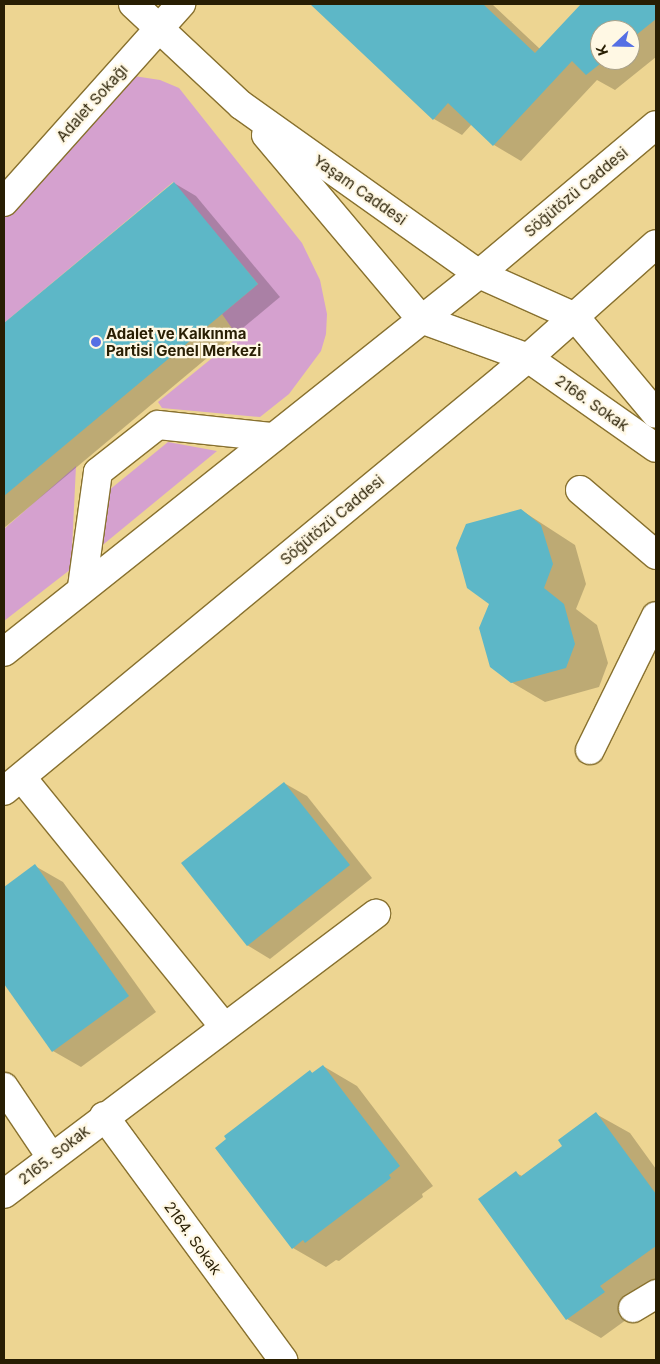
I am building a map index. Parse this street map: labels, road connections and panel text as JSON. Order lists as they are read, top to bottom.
{
  "streets": {
    "street": [
      "Adalet Sokağı",
      "Yaşam Caddesi",
      "Söğütözü Caddesi",
      "2166. Sokak",
      "2165. Sokak",
      "2164. Sokak"
    ]
  },
  "crossings": [
    ["Adalet Sokağı", "Yaşam Caddesi"],
    ["Yaşam Caddesi", "Söğütözü Caddesi"],
    ["Yaşam Caddesi", "2166. Sokak"],
    ["Söğütözü Caddesi", "2166. Sokak"],
    ["2165. Sokak", "2164. Sokak"]
  ],
  "places": ["Adalet ve Kalkınma Partisi Genel Merkezi"],
  "north": "left"
}
